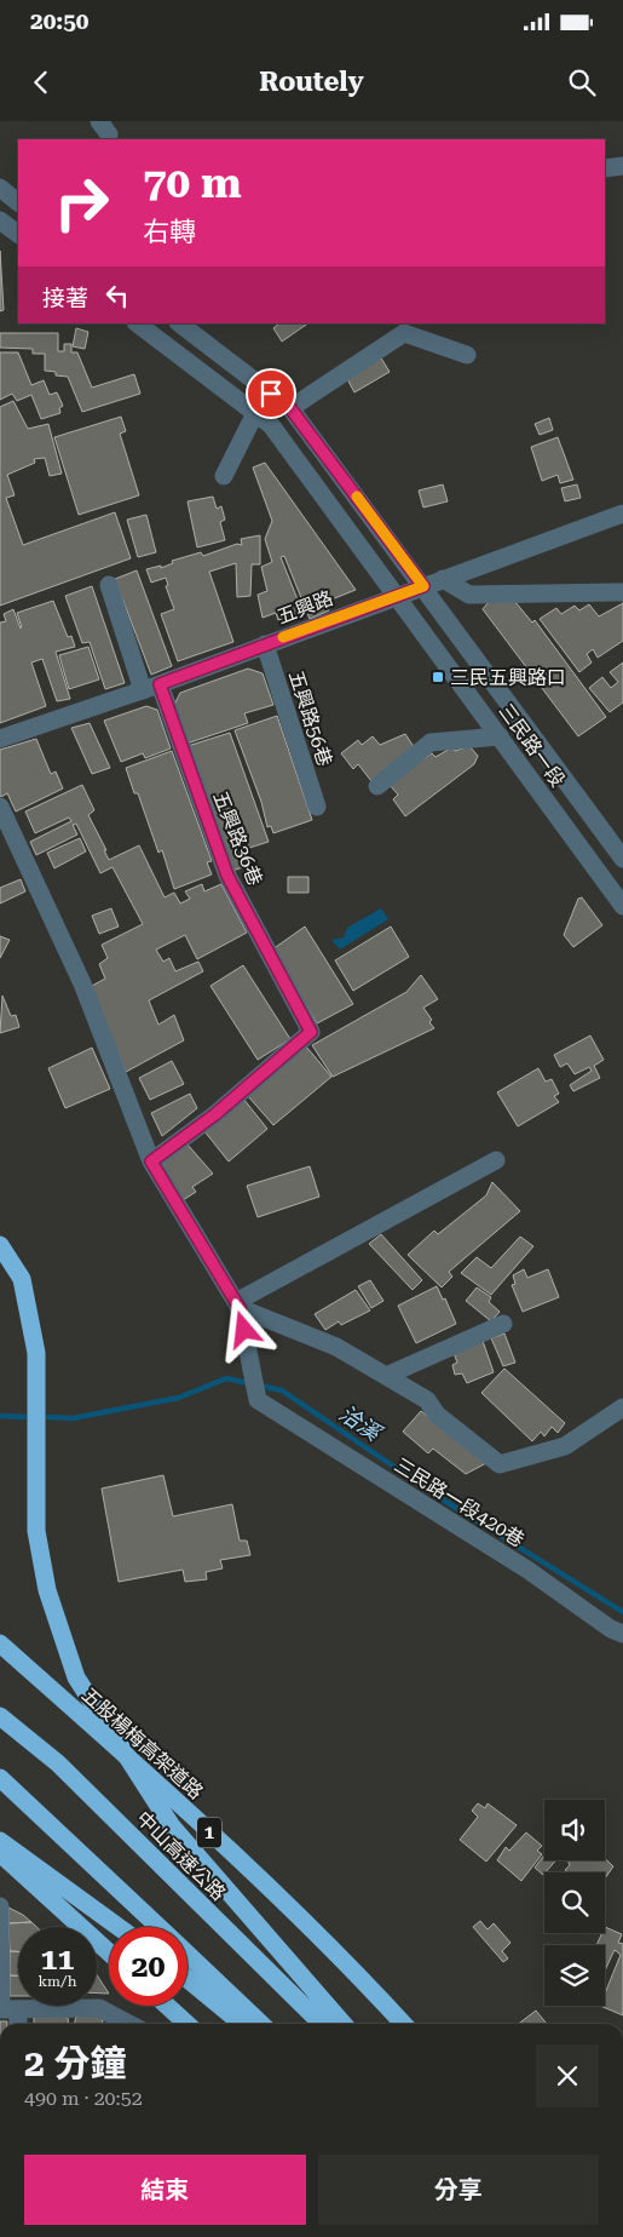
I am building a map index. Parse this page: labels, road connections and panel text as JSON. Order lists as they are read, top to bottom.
{
  "streets": {
    "highway": ["五股楊梅高架道路", "1", "中山高速公路"],
    "street": [
      "五興路",
      "五興路56巷",
      "三民路一段",
      "五興路36巷",
      "三民路一段420巷"
    ]
  },
  "crossings": [
    ["五興路", "五興路56巷"],
    ["五興路", "三民路一段"],
    ["五興路", "五興路36巷"],
    ["五興路36巷", "三民路一段420巷"]
  ],
  "water": ["洽溪"],
  "places": {
    "transit": ["三民五興路口"]
  },
  "page": {
    "status": "20:50",
    "header": "Routely",
    "turn": ["70 m", "右轉"],
    "then": "接著",
    "speed": "11 km/h",
    "limit": "20",
    "heading": ["2 分鐘", "490 m · 20:52"],
    "buttons": ["結束", "分享"]
  }
}
